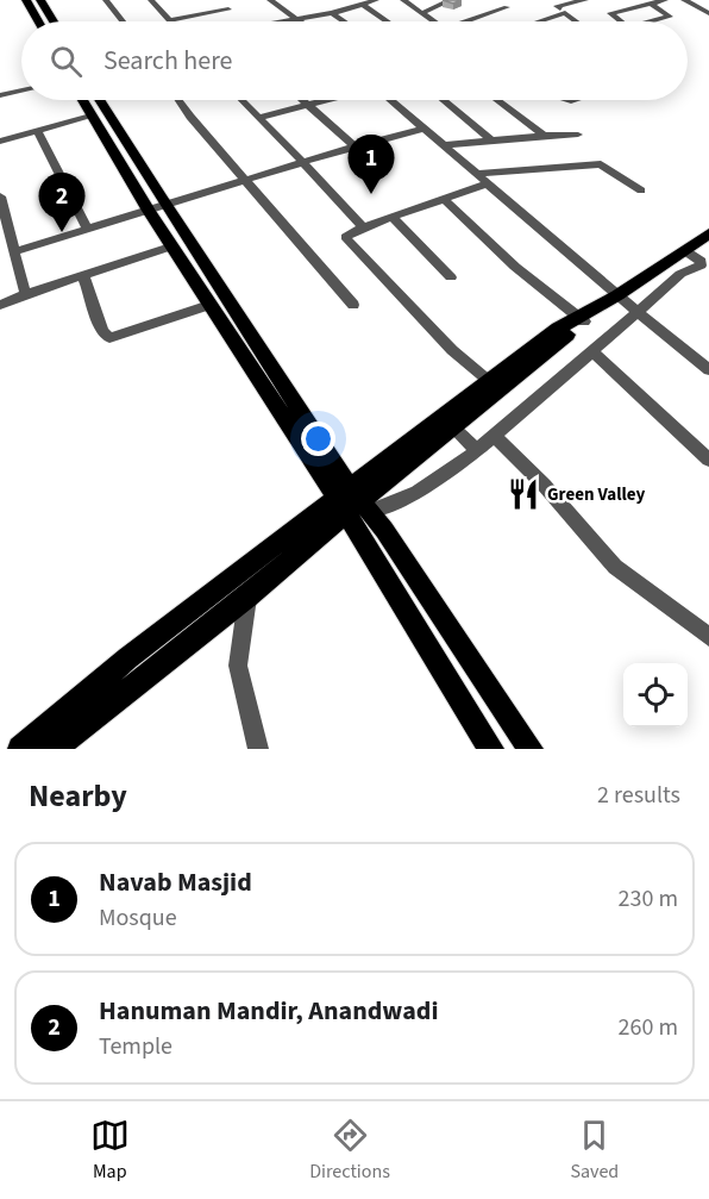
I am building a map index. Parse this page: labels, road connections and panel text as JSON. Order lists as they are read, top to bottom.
{
  "places": {
    "restaurant": ["Green Valley"]
  },
  "page": {
    "search": "Search here",
    "pins": ["1", "2"],
    "heading": ["Nearby", "2 results"],
    "list": [
      {
        "mark": "1",
        "name": "Navab Masjid",
        "note": "Mosque",
        "value": "230 m"
      },
      {
        "mark": "2",
        "name": "Hanuman Mandir, Anandwadi",
        "note": "Temple",
        "value": "260 m"
      }
    ],
    "nav": ["Map", "Directions", "Saved"]
  }
}
